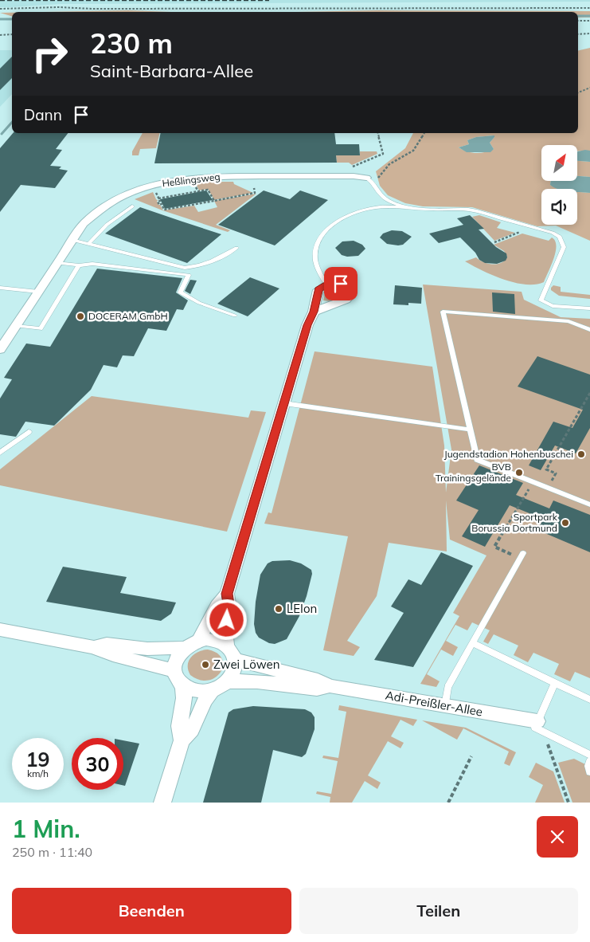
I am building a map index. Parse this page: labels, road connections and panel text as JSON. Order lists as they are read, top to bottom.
{
  "streets": {
    "street": ["Heßlingsweg", "Adi-Preißler-Allee"]
  },
  "places": [
    "DOCERAM GmbH",
    "Jugendstadion Hohenbuschei",
    "BVB Trainingsgelände",
    "Sportpark Borussia Dortmund",
    "LEIon",
    "Zwei Löwen"
  ],
  "north": "top right",
  "page": {
    "turn": ["230 m", "Saint-Barbara-Allee"],
    "then": "Dann",
    "speed": "19 km/h",
    "limit": "30",
    "heading": ["1 Min.", "250 m · 11:40"],
    "buttons": ["Beenden", "Teilen"]
  }
}
